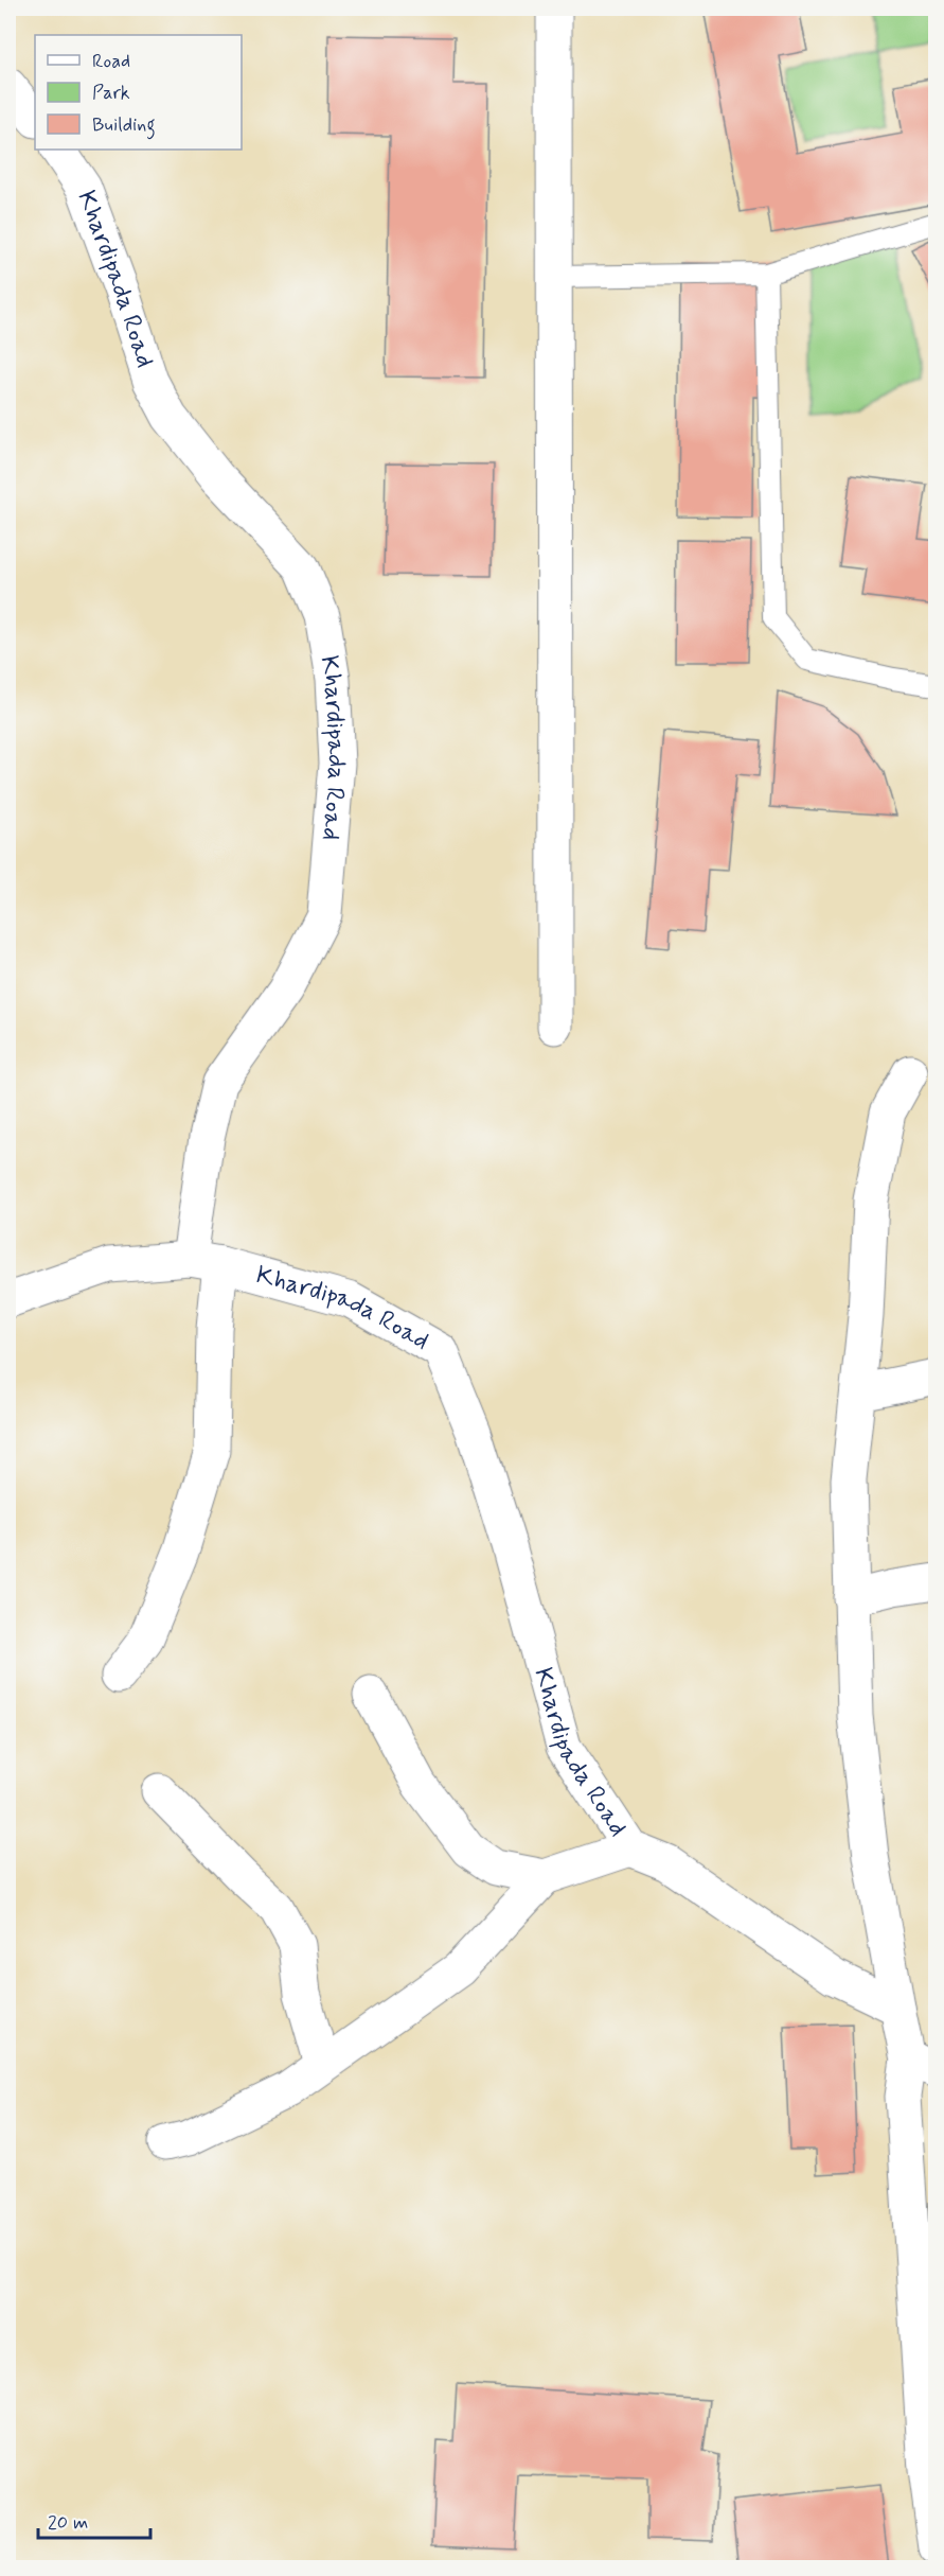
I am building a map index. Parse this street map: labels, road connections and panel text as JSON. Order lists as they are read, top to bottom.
{
  "streets": {
    "street": ["Khardipada Road"]
  },
  "legend": ["Road", "Park", "Building"],
  "scale_bar": "20 m"
}
